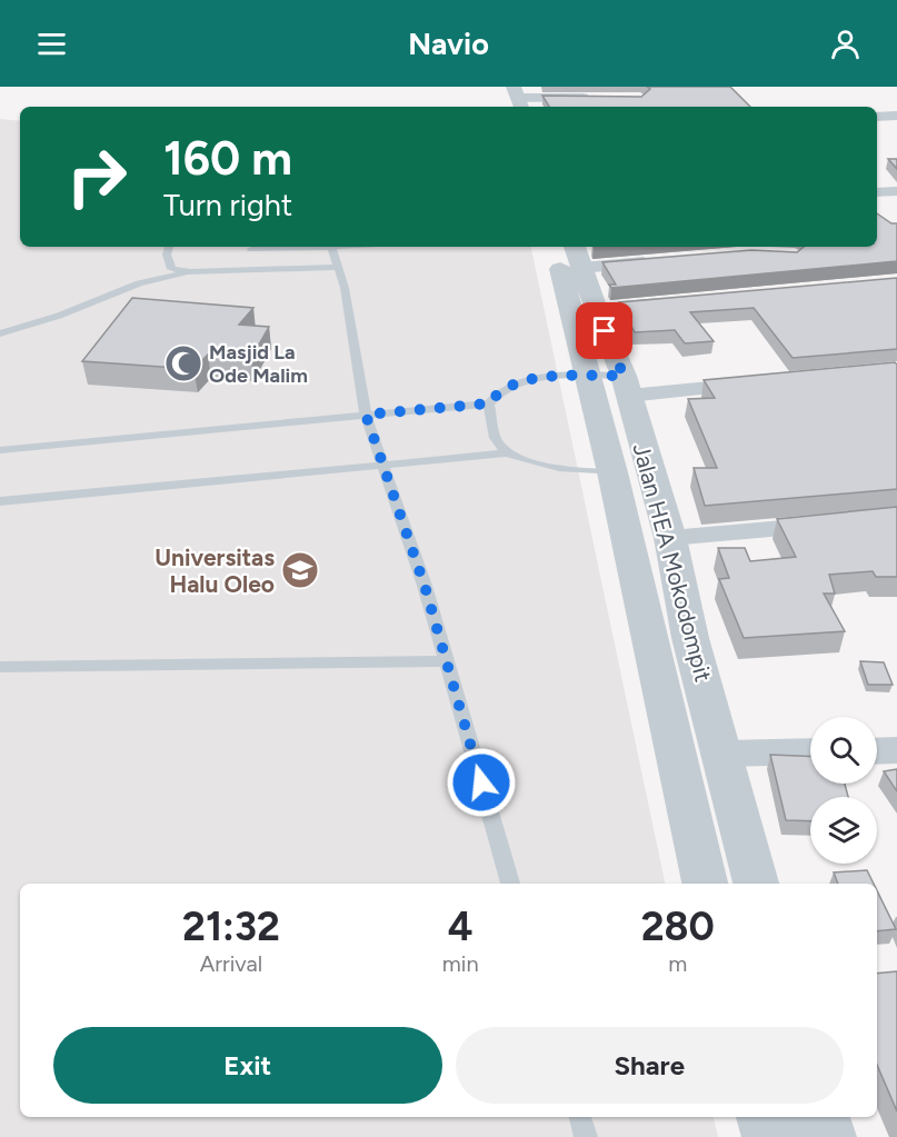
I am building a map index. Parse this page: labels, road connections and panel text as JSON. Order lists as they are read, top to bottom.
{
  "streets": {
    "street": ["Jalan HEA Mokodompit"]
  },
  "places": {
    "mosque": ["Masjid La Ode Malim"],
    "school or university": ["Universitas Halu Oleo"]
  },
  "page": {
    "header": "Navio",
    "turn": ["160 m", "Turn right"],
    "eta": [
      "21:32",
      "Arrival",
      "4",
      "min",
      "280",
      "m"
    ],
    "buttons": ["Exit", "Share"]
  }
}
